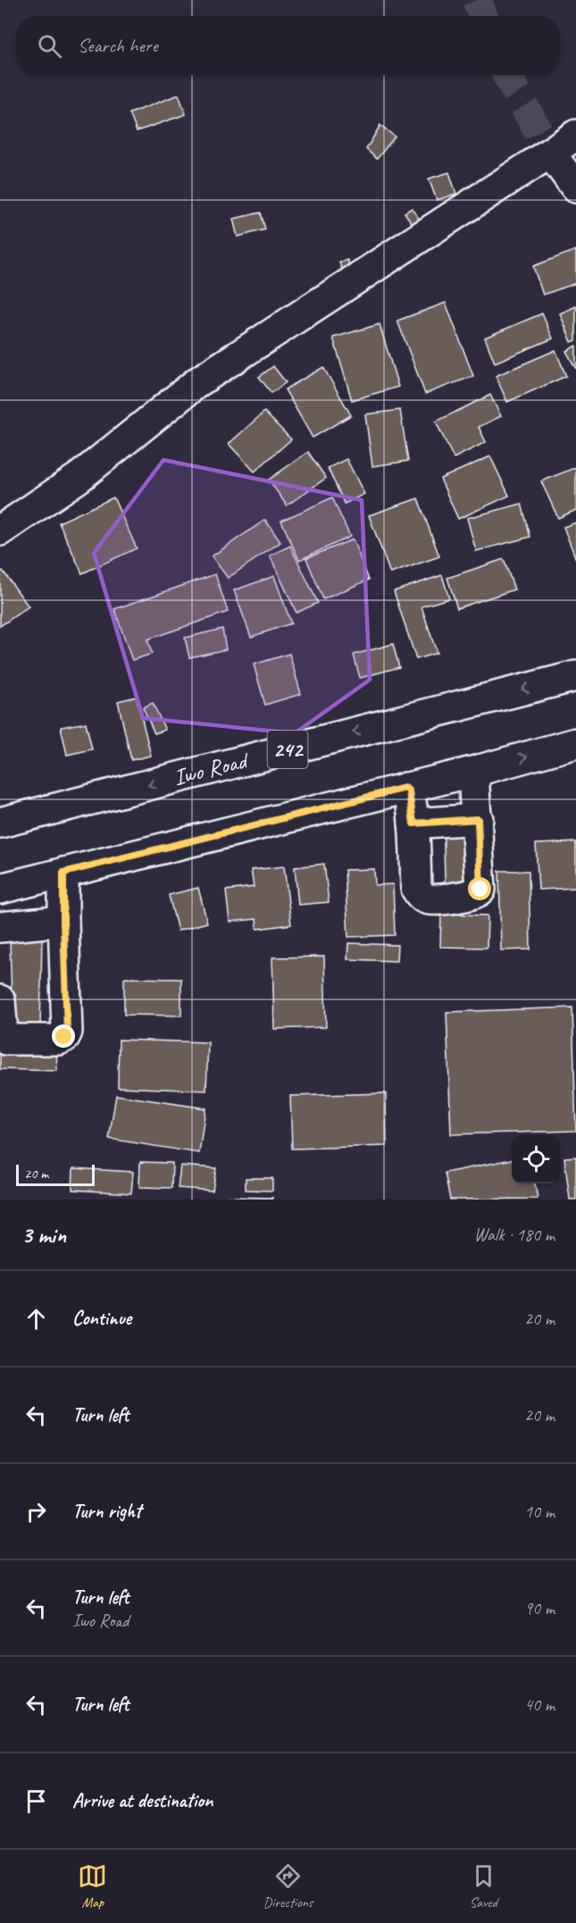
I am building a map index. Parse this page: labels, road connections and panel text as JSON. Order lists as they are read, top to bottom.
{
  "streets": {
    "main road": ["242", "Iwo Road"]
  },
  "scale_bar": "20 m",
  "page": {
    "search": "Search here",
    "scale": "20 m",
    "heading": ["3 min", "Walk · 180 m"],
    "list": [
      ["Continue", "20 m"],
      ["Turn left", "20 m"],
      ["Turn right", "10 m"],
      ["Turn left", "Iwo Road", "90 m"],
      ["Turn left", "40 m"],
      "Arrive at destination"
    ],
    "nav": ["Map", "Directions", "Saved"]
  }
}
